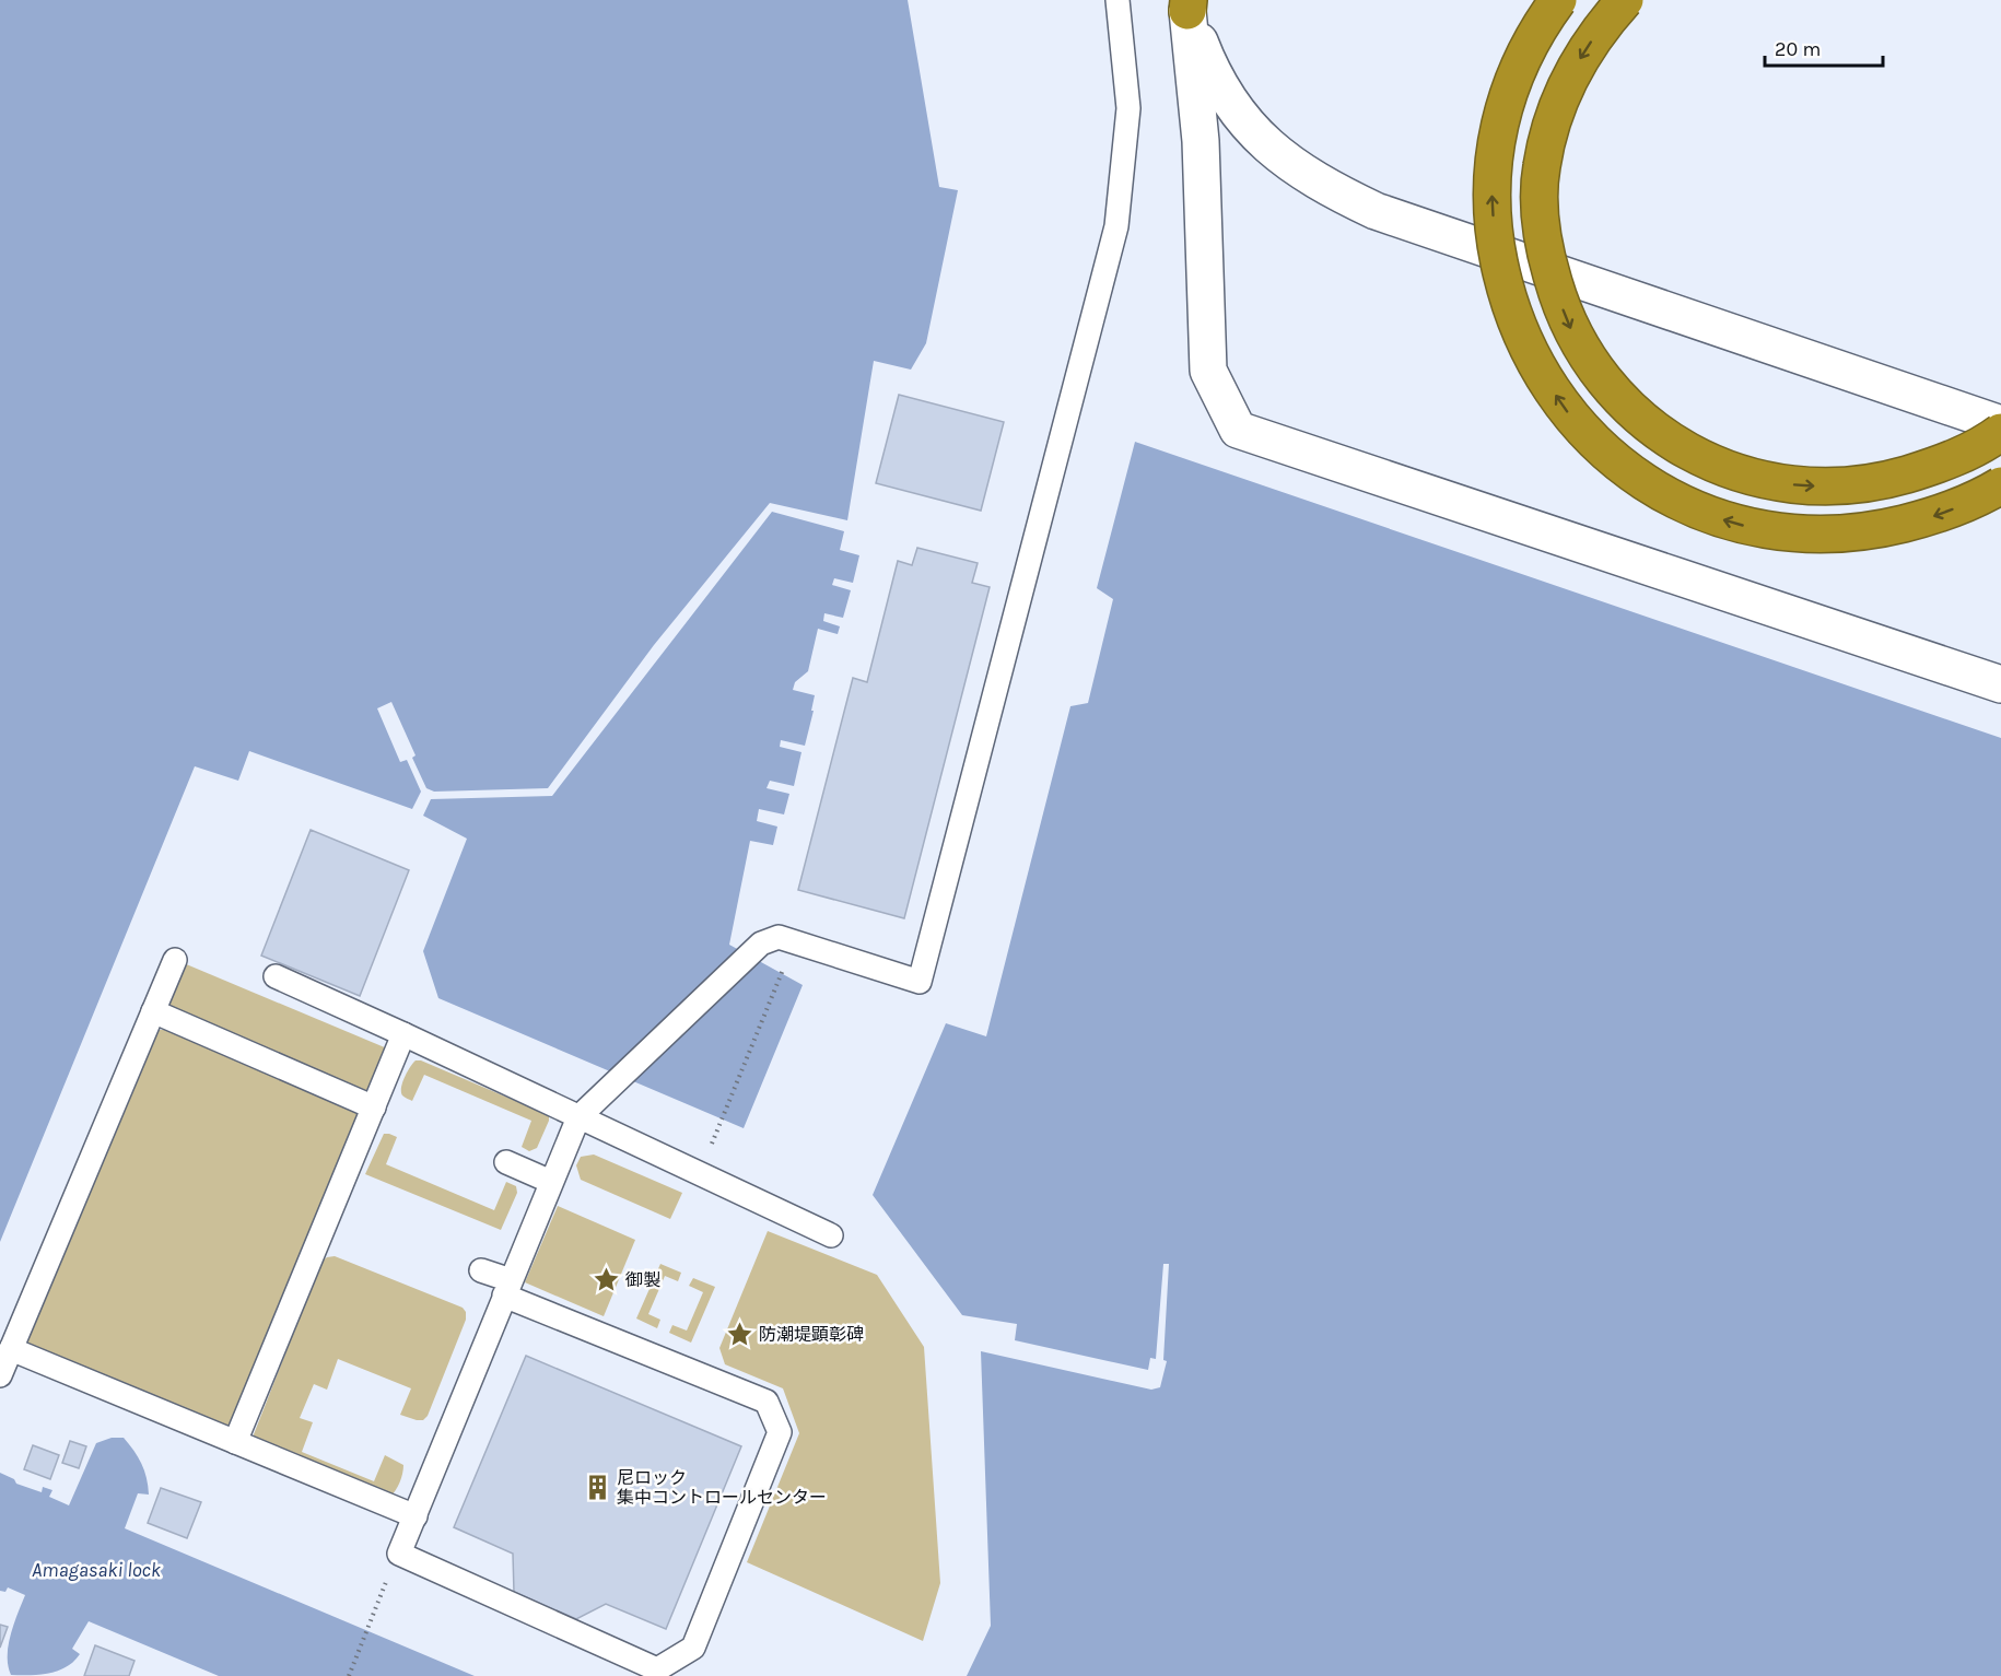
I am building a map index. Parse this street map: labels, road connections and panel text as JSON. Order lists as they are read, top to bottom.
{
  "water": ["Amagasaki lock"],
  "places": {
    "place": ["御製", "防潮堤顕彰碑"],
    "building": ["尼ロック 集中コントロールセンター"]
  },
  "scale_bar": "20 m"
}
